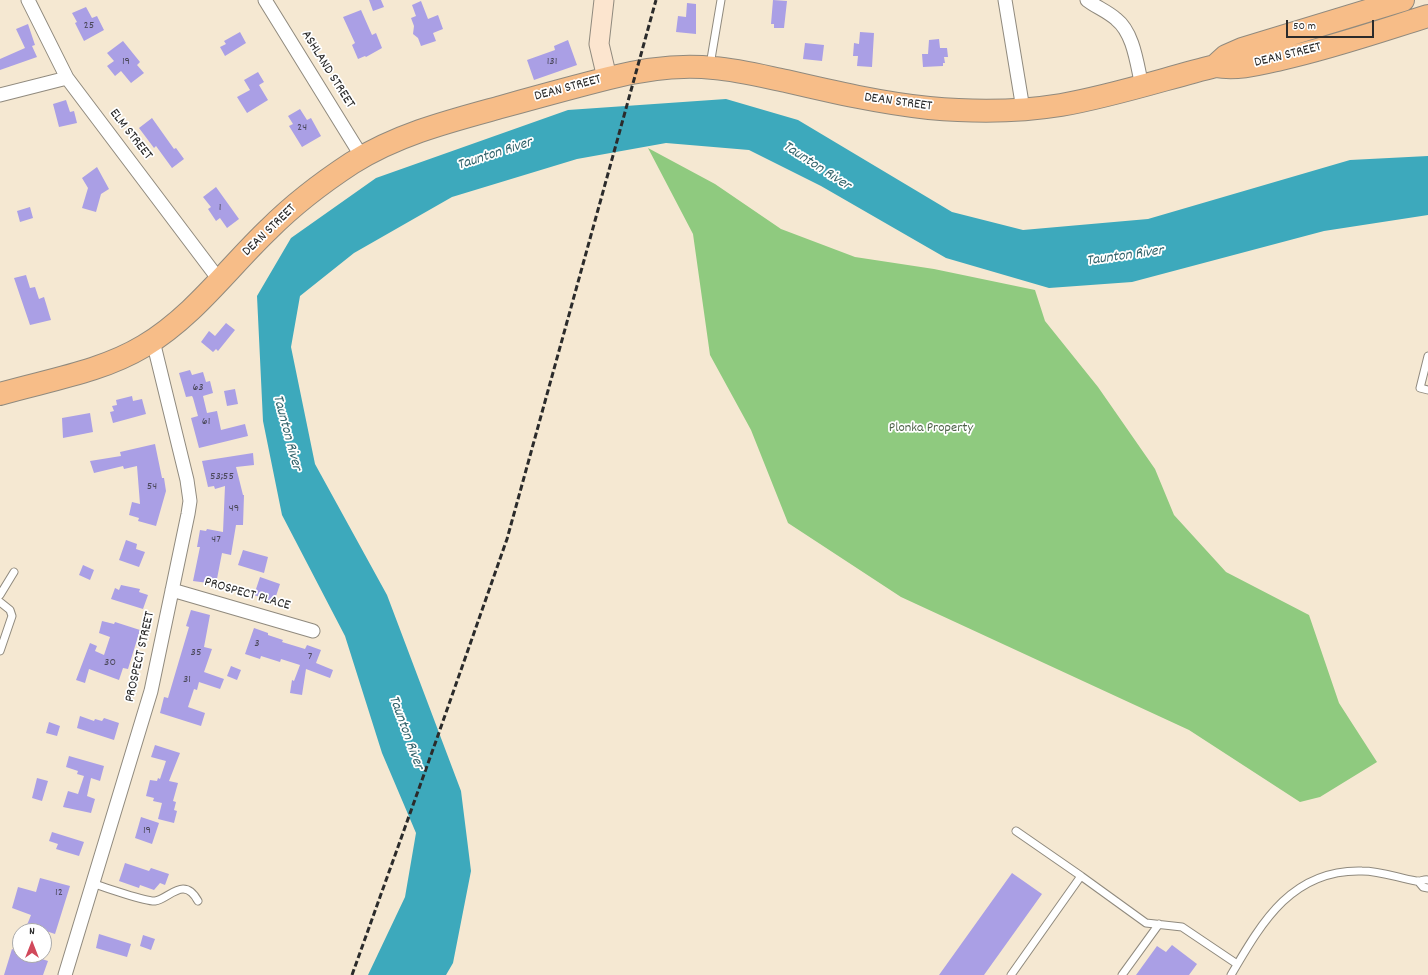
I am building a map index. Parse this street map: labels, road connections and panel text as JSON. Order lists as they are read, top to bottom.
{
  "streets": {
    "highway": ["DEAN STREET"],
    "street": [
      "ASHLAND STREET",
      "ELM STREET",
      "PROSPECT PLACE",
      "PROSPECT STREET"
    ]
  },
  "crossings": [
    ["DEAN STREET", "ASHLAND STREET"],
    ["DEAN STREET", "ELM STREET"],
    ["DEAN STREET", "PROSPECT STREET"],
    ["PROSPECT PLACE", "PROSPECT STREET"]
  ],
  "water": ["Taunton River"],
  "parks": ["Plonka Property"],
  "house_numbers": [
    "25",
    "19",
    "131",
    "24",
    "1",
    "63",
    "61",
    "53;55",
    "54",
    "49",
    "47",
    "3",
    "35",
    "7",
    "30",
    "31",
    "19",
    "12"
  ],
  "scale_bar": "50 m",
  "north": "top"
}
